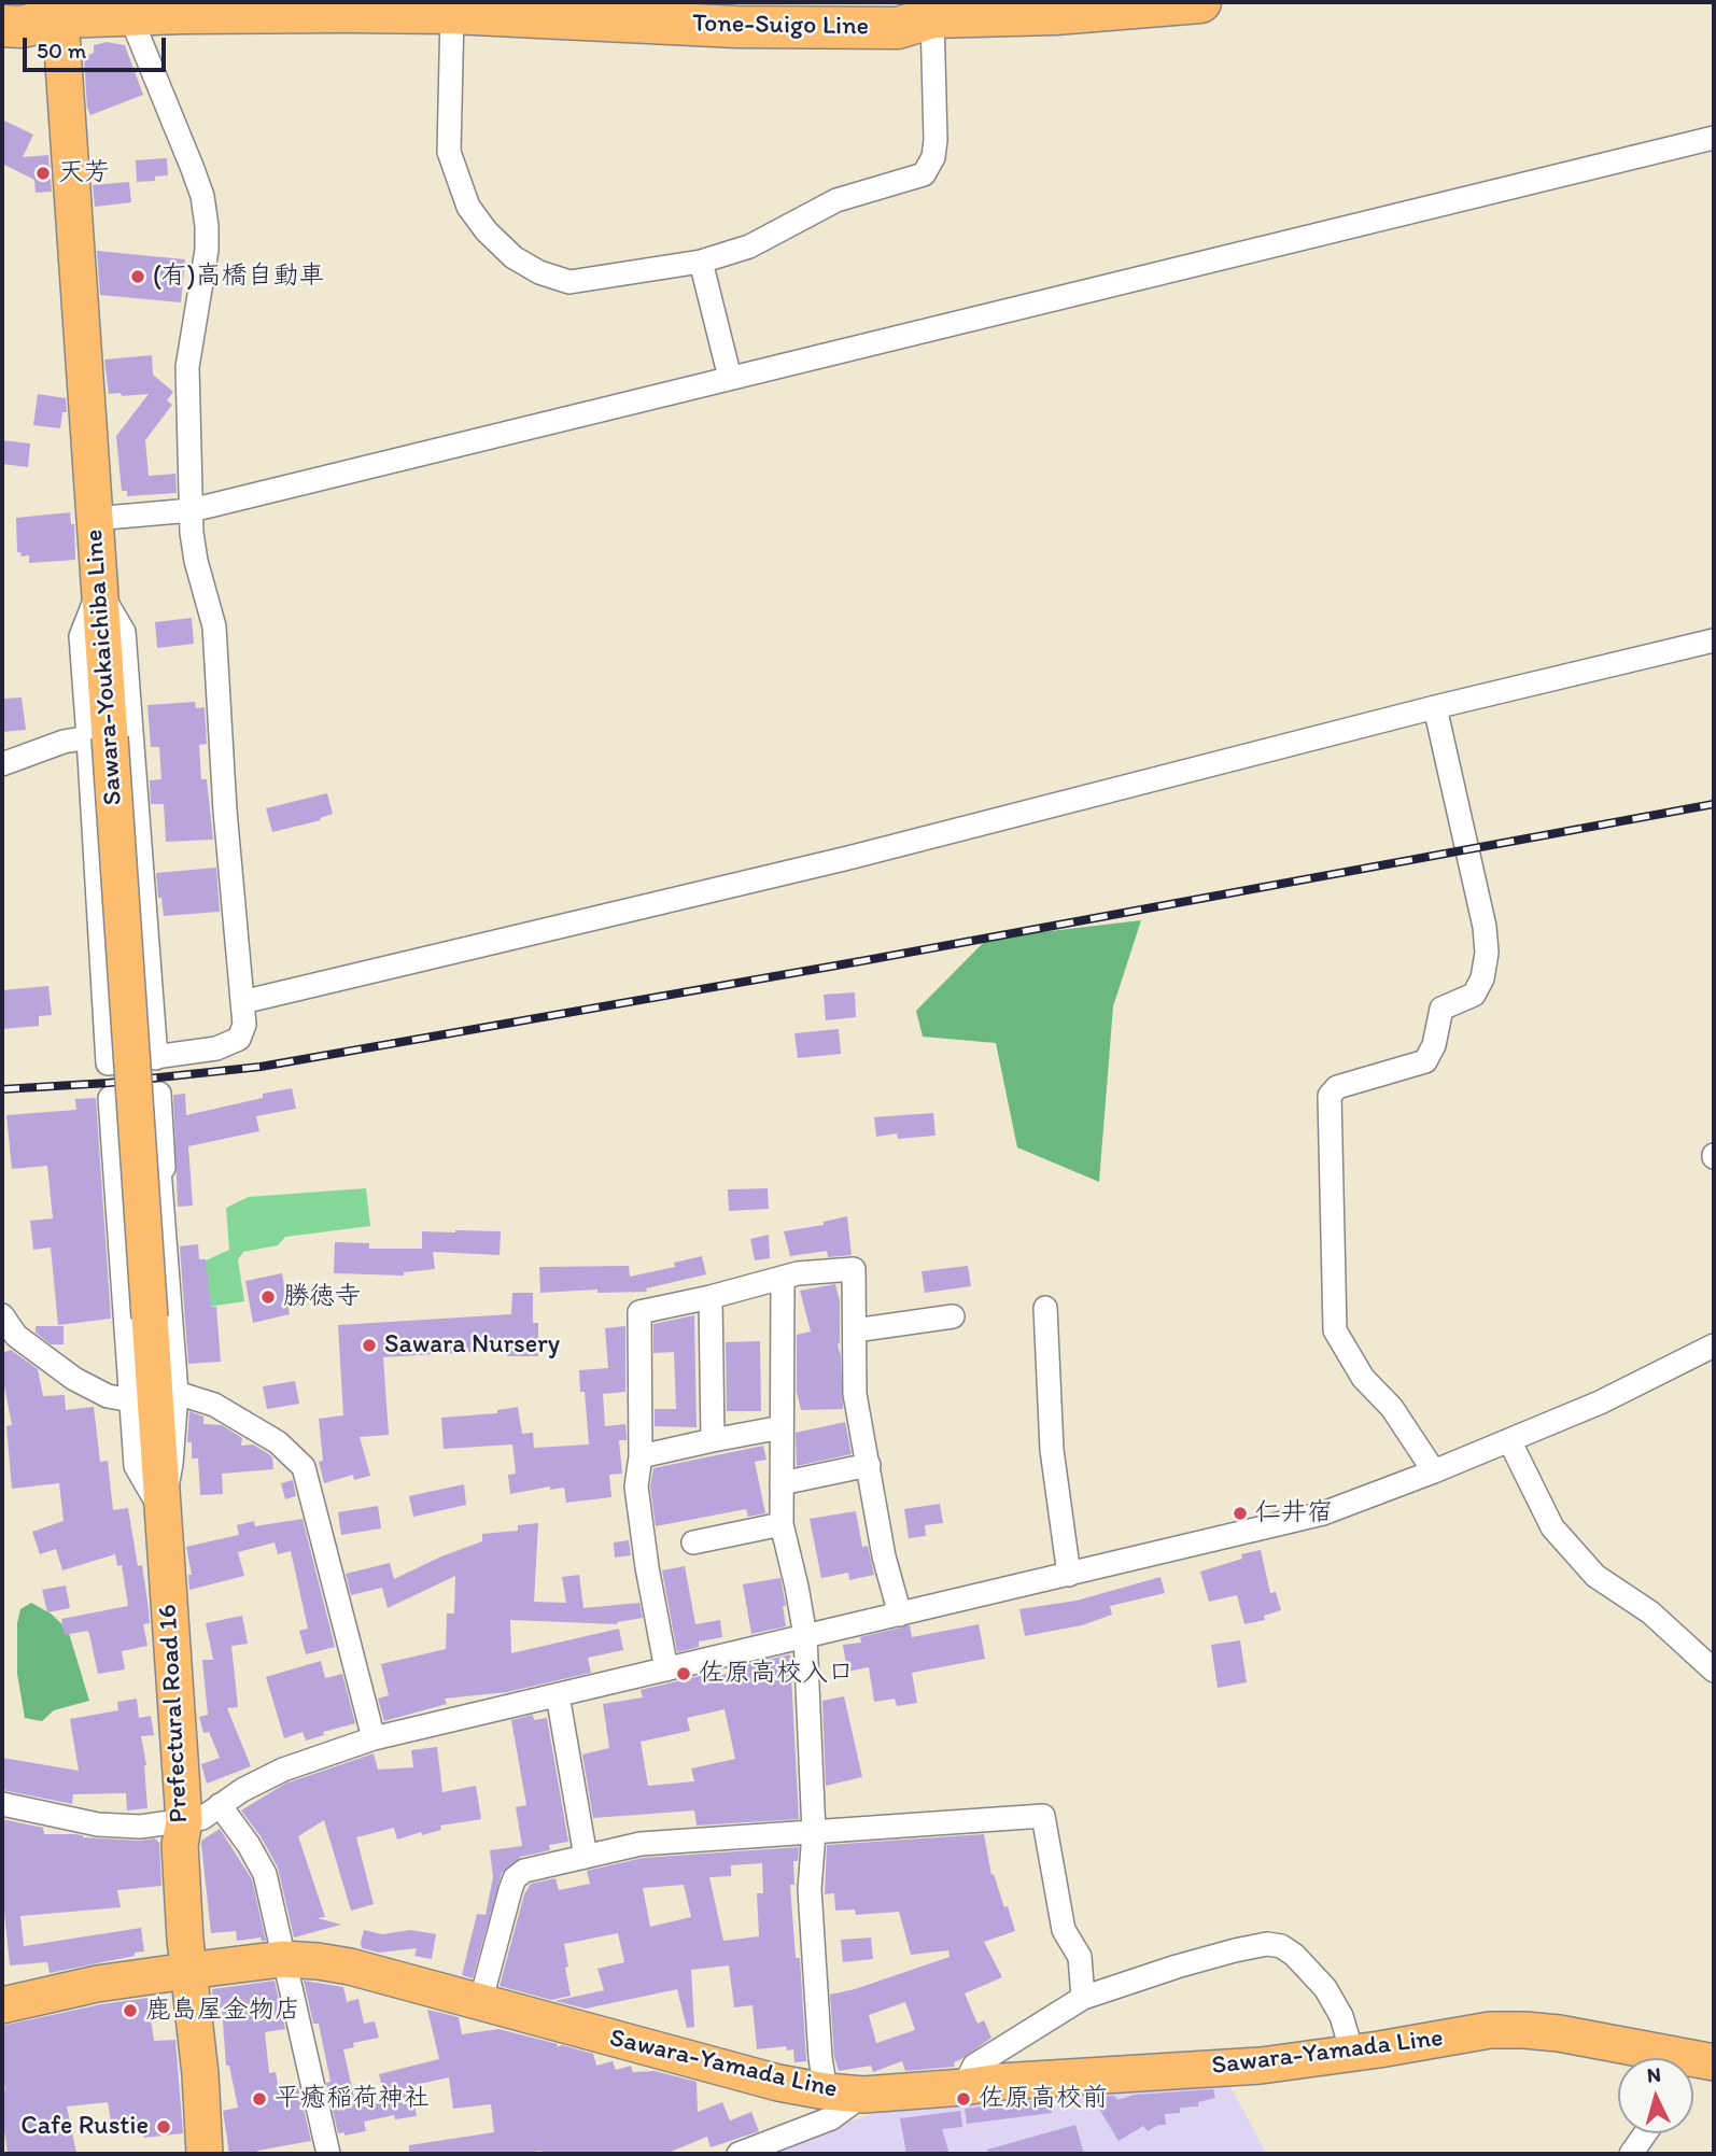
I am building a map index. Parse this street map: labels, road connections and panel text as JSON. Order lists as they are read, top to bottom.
{
  "streets": {
    "highway": ["Tone-Suigo Line"],
    "main road": ["Sawara-Youkaichiba Line", "Prefectural Road 16", "Sawara-Yamada Line"]
  },
  "crossings": [
    ["Tone-Suigo Line", "Sawara-Youkaichiba Line"],
    ["Sawara-Youkaichiba Line", "Prefectural Road 16"],
    ["Prefectural Road 16", "Sawara-Yamada Line"]
  ],
  "places": [
    "天芳",
    "(有)高橋自動車",
    "勝徳寺",
    "Sawara Nursery",
    "仁井宿",
    "佐原高校入口",
    "鹿島屋金物店",
    "平癒稲荷神社",
    "佐原高校前",
    "Cafe Rustie"
  ],
  "scale_bar": "50 m",
  "north": "top"
}
